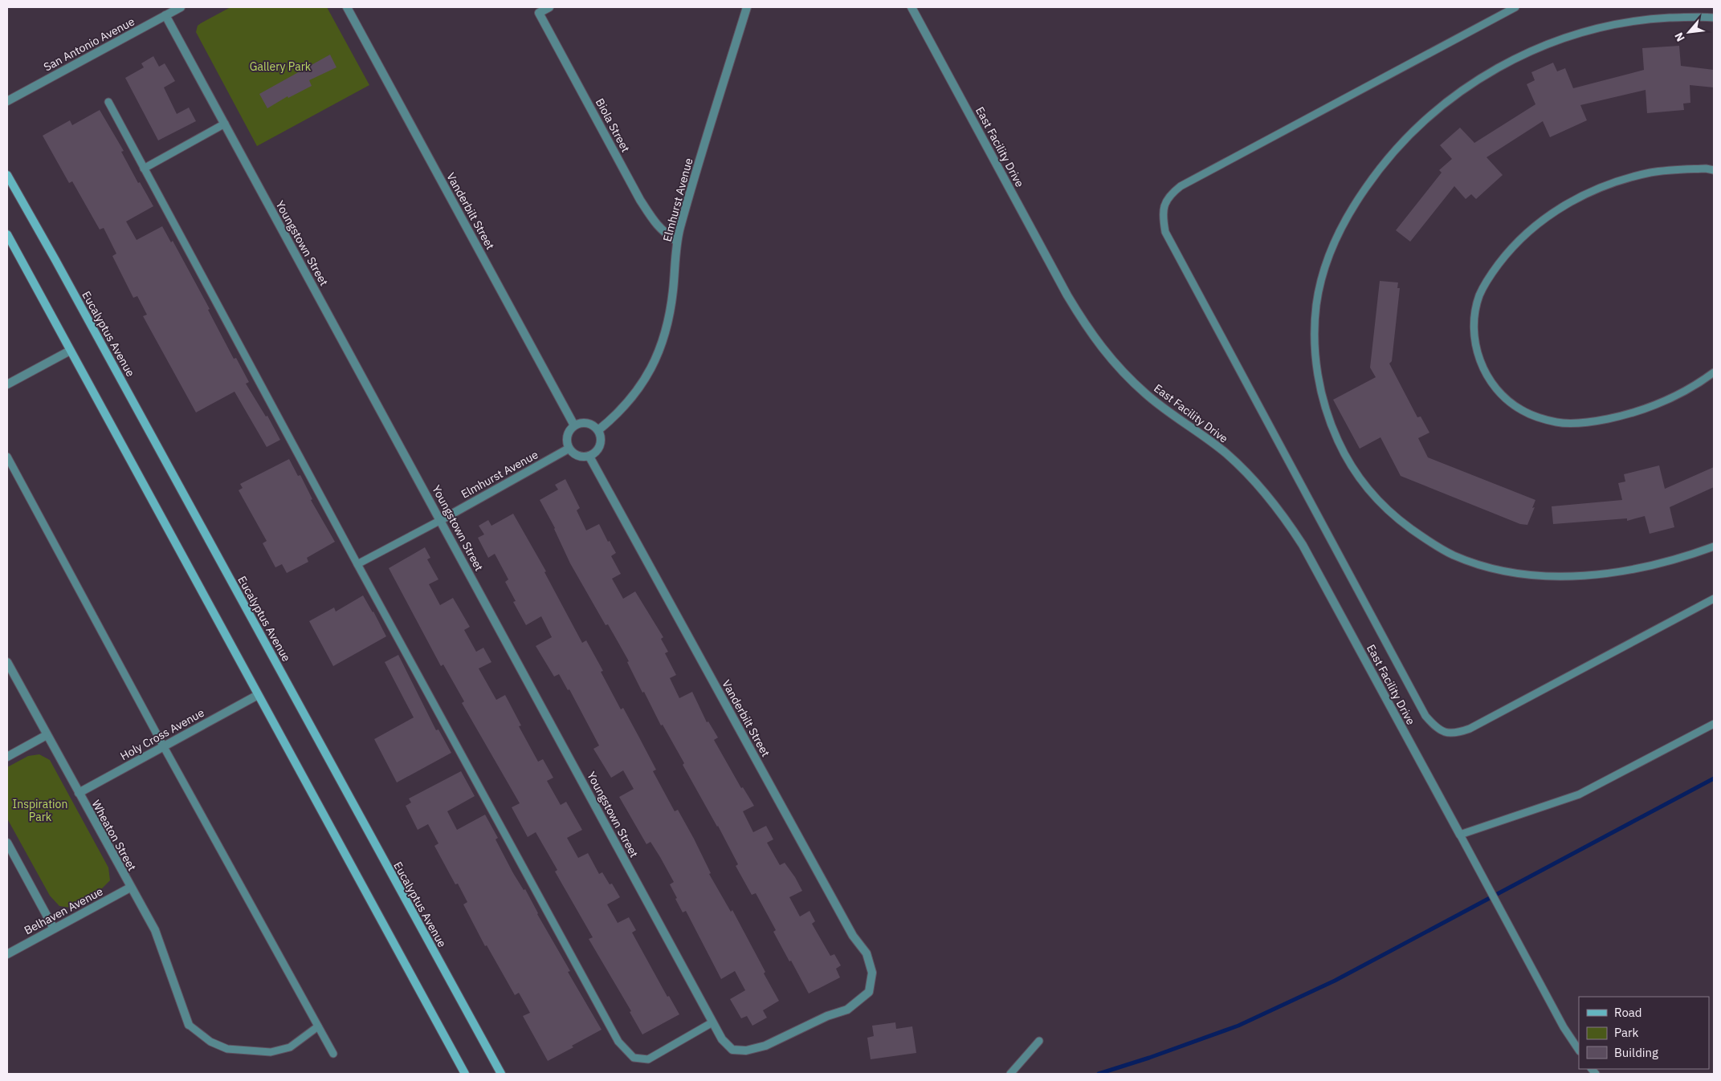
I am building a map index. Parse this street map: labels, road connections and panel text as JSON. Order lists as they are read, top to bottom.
{
  "streets": {
    "street": [
      "San Antonio Avenue",
      "Biola Street",
      "East Facility Drive",
      "Elmhurst Avenue",
      "Vanderbilt Street",
      "Youngstown Street",
      "Eucalyptus Avenue",
      "Holy Cross Avenue",
      "Wheaton Street",
      "Belhaven Avenue"
    ]
  },
  "crossings": [
    ["San Antonio Avenue", "Youngstown Street"],
    ["Biola Street", "Elmhurst Avenue"],
    ["Elmhurst Avenue", "Vanderbilt Street"],
    ["Elmhurst Avenue", "Youngstown Street"],
    ["Vanderbilt Street", "Youngstown Street"],
    ["Holy Cross Avenue", "Wheaton Street"],
    ["Wheaton Street", "Belhaven Avenue"]
  ],
  "parks": ["Gallery Park", "Inspiration Park"],
  "legend": ["Road", "Park", "Building"],
  "north": "bottom left"
}
